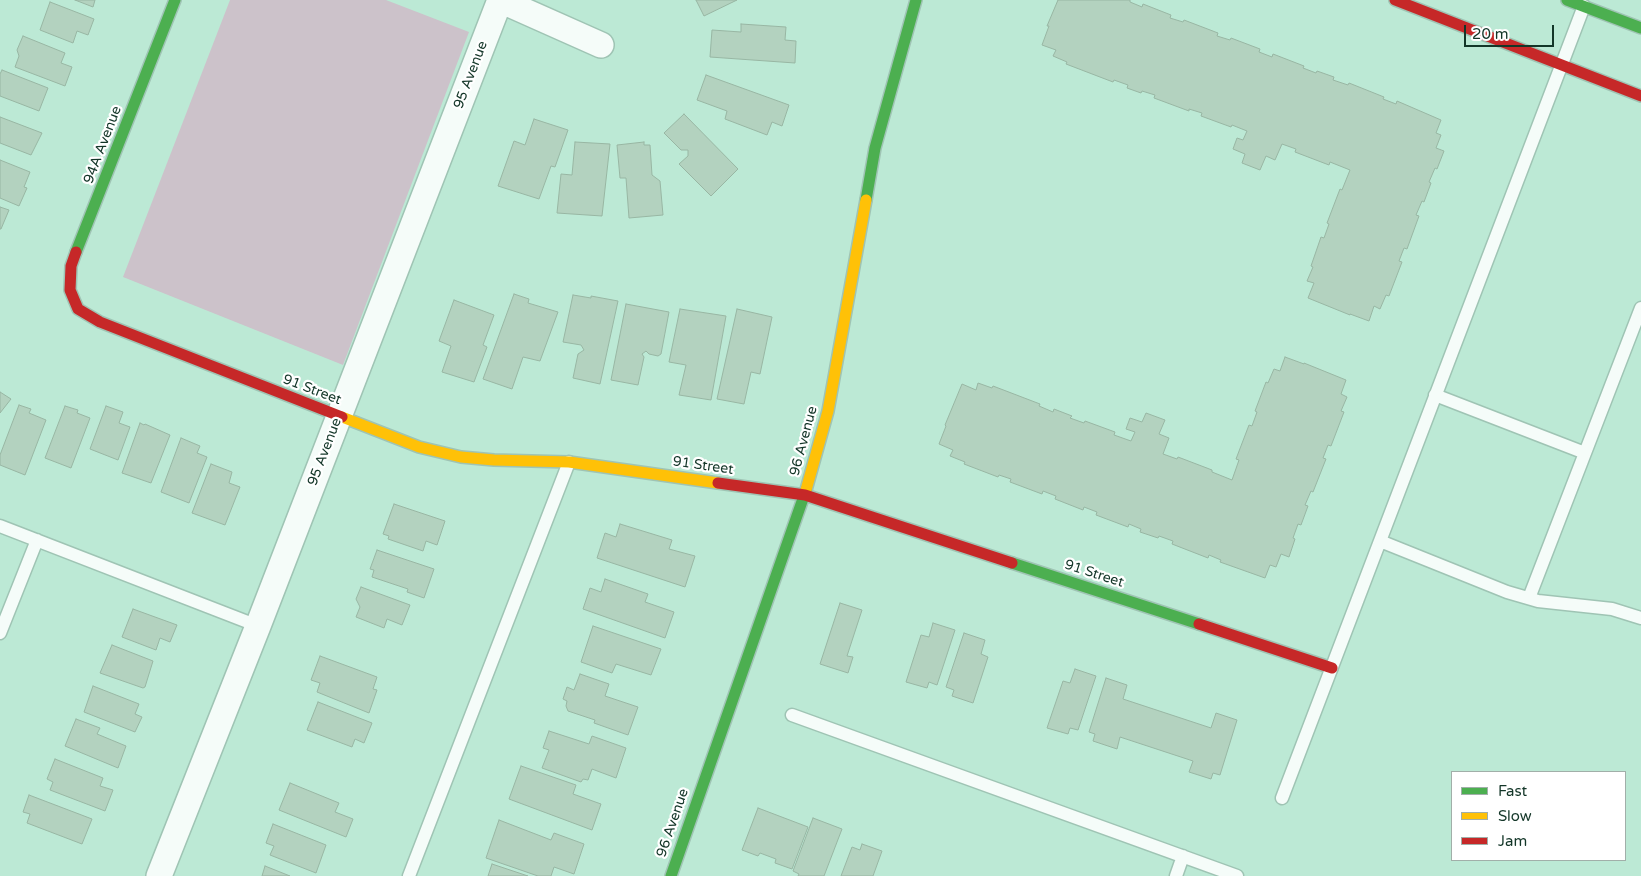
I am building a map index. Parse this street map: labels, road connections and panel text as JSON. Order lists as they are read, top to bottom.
{
  "streets": {
    "street": [
      "95 Avenue",
      "94A Avenue",
      "91 Street",
      "96 Avenue"
    ]
  },
  "crossings": [
    ["95 Avenue", "91 Street"],
    ["94A Avenue", "91 Street"],
    ["91 Street", "96 Avenue"]
  ],
  "legend": ["Fast", "Slow", "Jam"],
  "scale_bar": "20 m"
}
